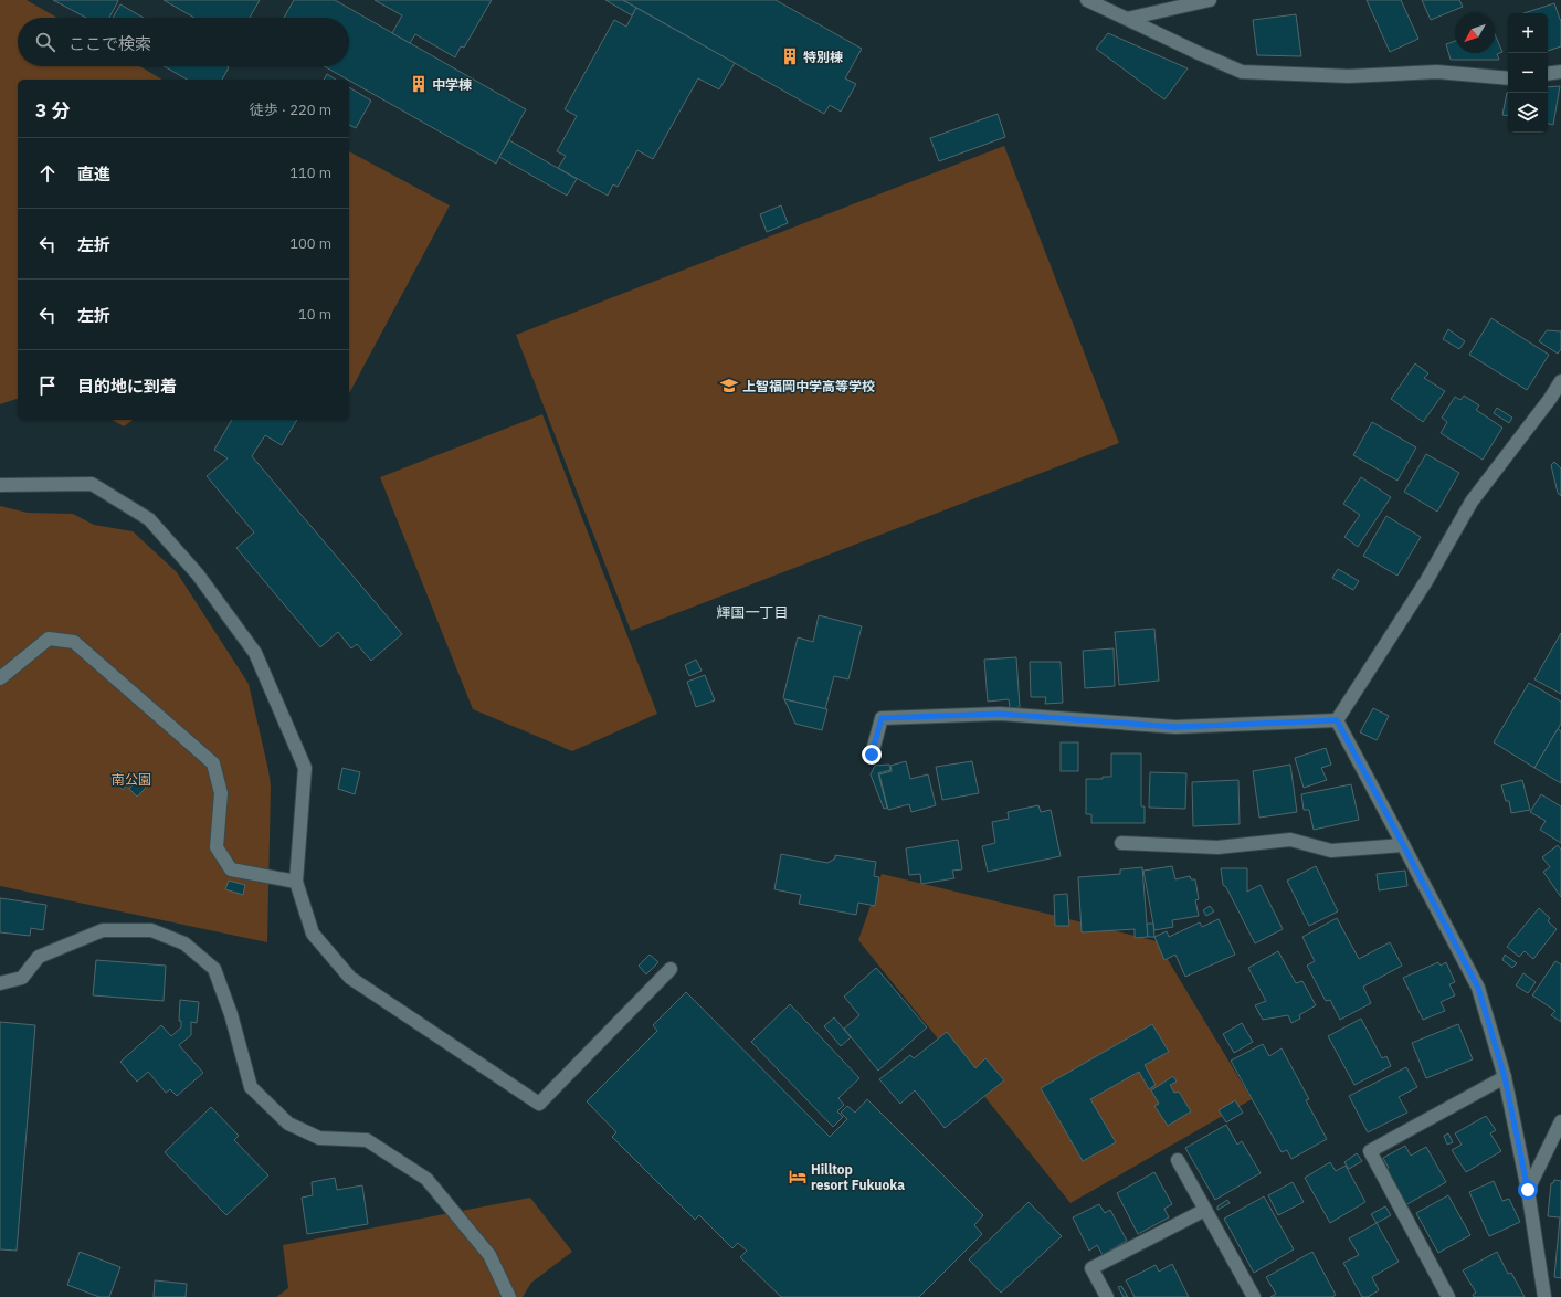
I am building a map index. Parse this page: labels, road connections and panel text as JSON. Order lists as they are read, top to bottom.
{
  "districts": ["輝国一丁目"],
  "parks": ["南公園"],
  "places": {
    "building": ["特別棟", "中学棟"],
    "school or university": ["上智福岡中学高等学校"],
    "hotel": ["Hilltop resort Fukuoka"]
  },
  "north": "bottom left",
  "page": {
    "map_buttons": ["+", "−"],
    "search": "ここで検索",
    "heading": ["3 分", "徒歩 · 220 m"],
    "list": [
      ["直進", "110 m"],
      ["左折", "100 m"],
      ["左折", "10 m"],
      "目的地に到着"
    ]
  }
}
